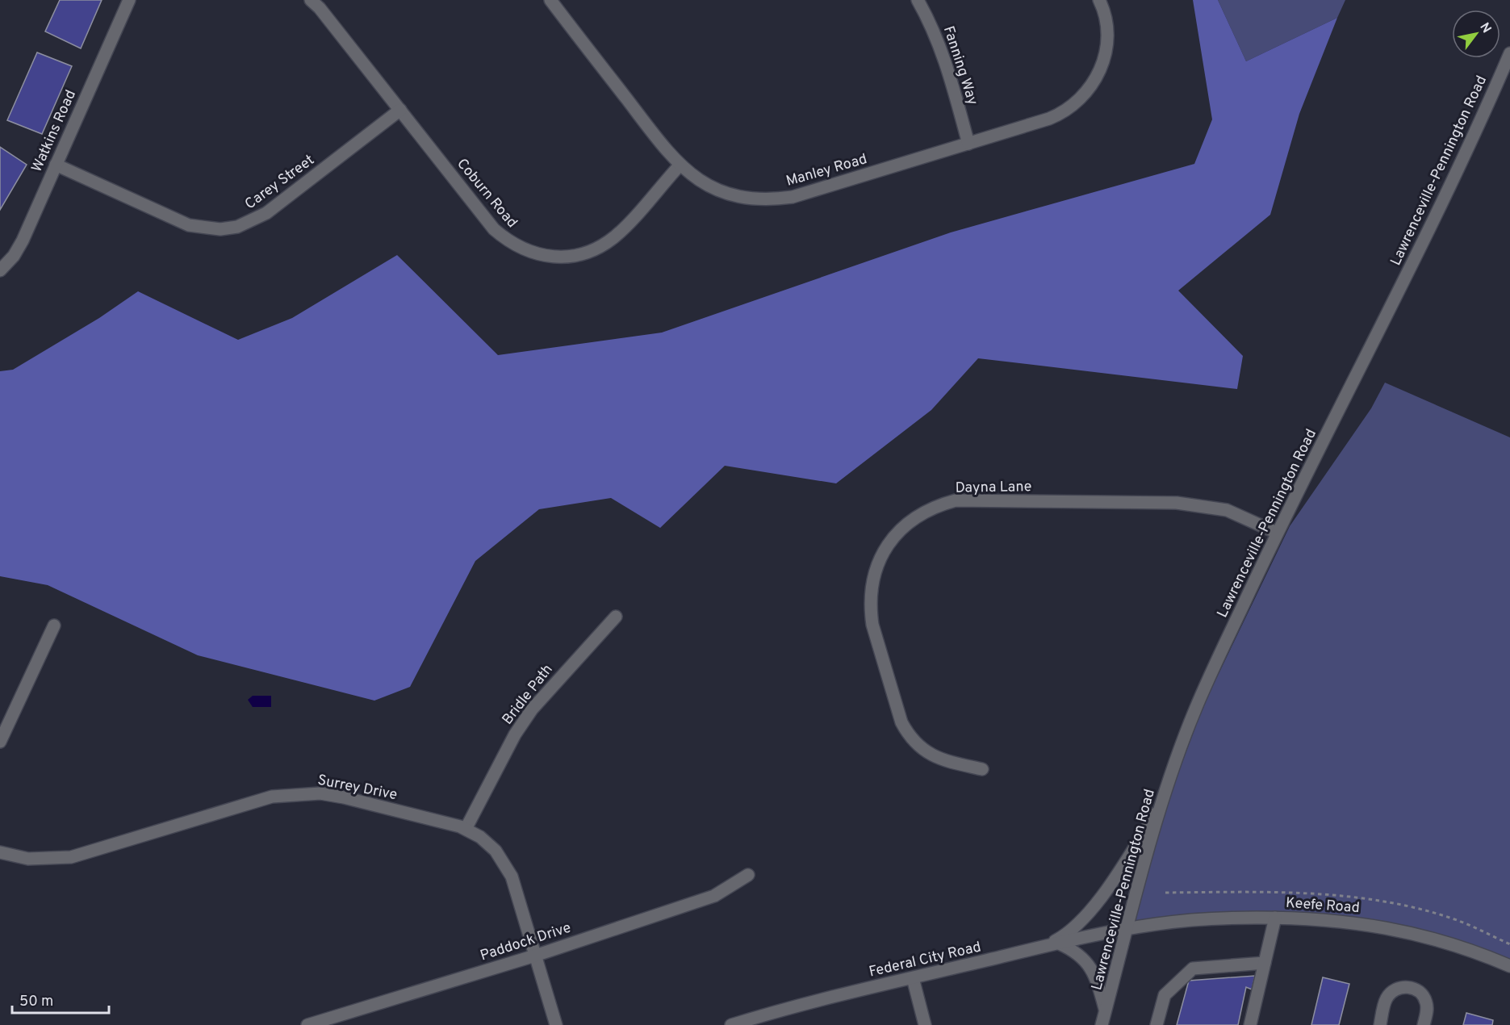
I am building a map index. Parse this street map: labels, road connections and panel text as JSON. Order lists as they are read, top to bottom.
{
  "streets": {
    "street": [
      "Fanning Way",
      "Watkins Road",
      "Manley Road",
      "Lawrenceville-Pennington Road",
      "Carey Street",
      "Coburn Road",
      "Dayna Lane",
      "Bridle Path",
      "Surrey Drive",
      "Keefe Road",
      "Paddock Drive",
      "Federal City Road"
    ]
  },
  "crossings": [
    ["Fanning Way", "Manley Road"],
    ["Watkins Road", "Carey Street"],
    ["Manley Road", "Coburn Road"],
    ["Lawrenceville-Pennington Road", "Dayna Lane"],
    ["Lawrenceville-Pennington Road", "Keefe Road"],
    ["Lawrenceville-Pennington Road", "Federal City Road"],
    ["Carey Street", "Coburn Road"],
    ["Bridle Path", "Surrey Drive"],
    ["Surrey Drive", "Paddock Drive"],
    ["Keefe Road", "Federal City Road"]
  ],
  "scale_bar": "50 m",
  "north": "top right"
}
